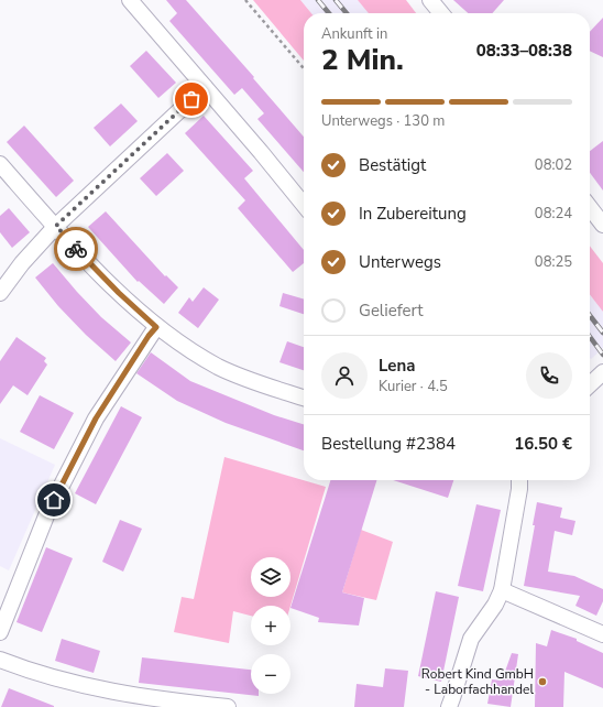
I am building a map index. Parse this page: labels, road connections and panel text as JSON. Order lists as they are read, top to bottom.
{
  "places": ["Robert Kind GmbH - Laborfachhandel"],
  "page": {
    "heading": ["2 Min.", "Ankunft in", "08:33–08:38"],
    "panel": [
      "Lena",
      "Kurier · 4.5",
      "Bestellung #2384",
      "16.50 €"
    ],
    "bar": "Unterwegs · 130 m",
    "list": [
      ["Bestätigt", "08:02"],
      ["In Zubereitung", "08:24"],
      ["Unterwegs", "08:25"],
      "Geliefert"
    ],
    "map_buttons": ["+", "−"]
  }
}
